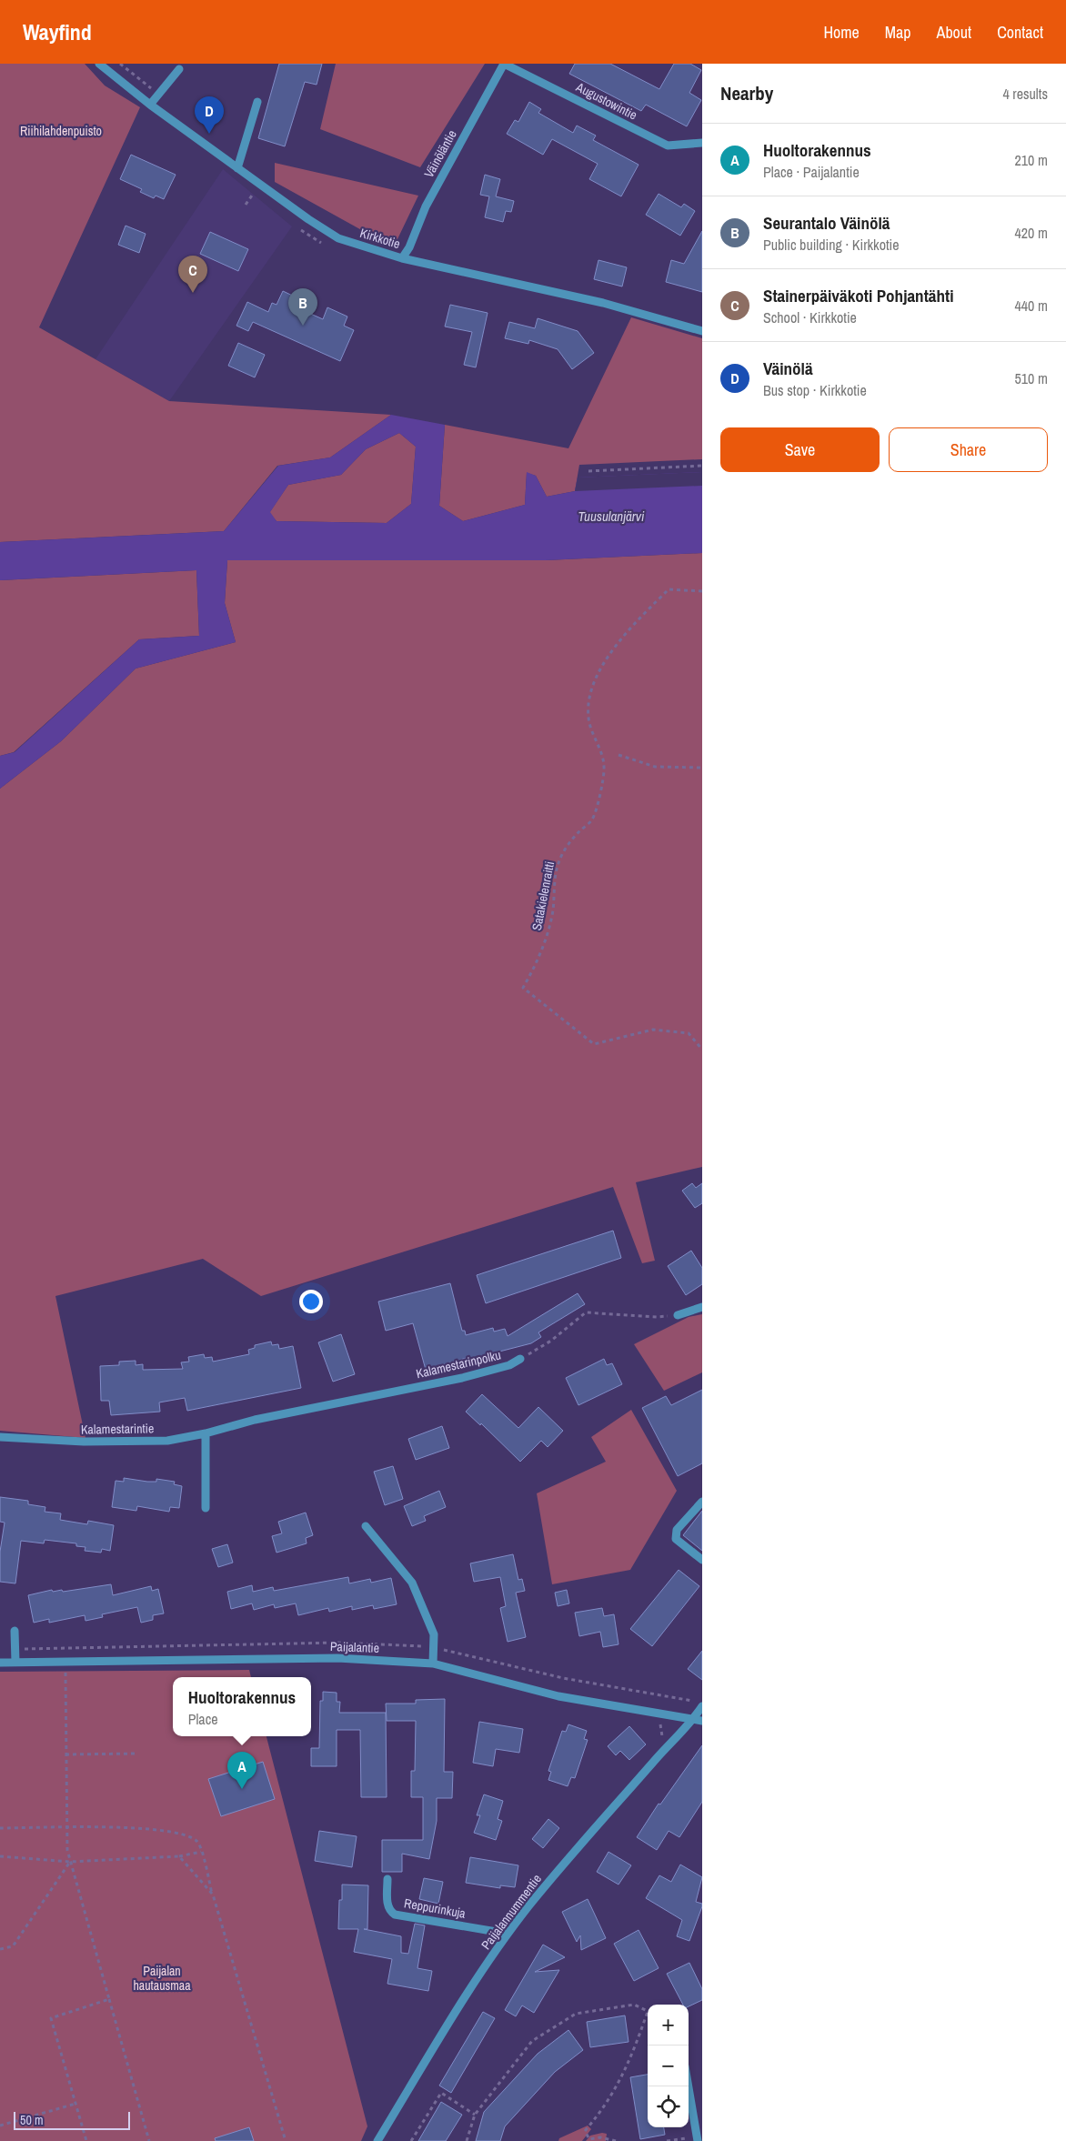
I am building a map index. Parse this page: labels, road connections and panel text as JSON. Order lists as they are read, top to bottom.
{
  "streets": {
    "street": [
      "Augustowintie",
      "Väinöläntie",
      "Kirkkotie",
      "Kalamestarinpolku",
      "Kalamestarintie",
      "Paijalantie",
      "Reppurinkuja",
      "Paijalannummentie"
    ],
    "path": ["Satakielenraitti"]
  },
  "crossings": [
    ["Augustowintie", "Väinöläntie"],
    ["Väinöläntie", "Kirkkotie"],
    ["Kalamestarinpolku", "Kalamestarintie"],
    ["Paijalantie", "Paijalannummentie"],
    ["Reppurinkuja", "Paijalannummentie"]
  ],
  "water": ["Tuusulanjärvi"],
  "parks": ["Riihilahdenpuisto", "Paijalan hautausmaa"],
  "scale_bar": "50 m",
  "page": {
    "header": "Wayfind",
    "nav": [
      "Home",
      "Map",
      "About",
      "Contact"
    ],
    "heading": ["Nearby", "4 results"],
    "pins": [
      "D",
      "C",
      "B",
      "A"
    ],
    "list": [
      {
        "mark": "A",
        "name": "Huoltorakennus",
        "note": "Place · Paijalantie",
        "value": "210 m"
      },
      {
        "mark": "B",
        "name": "Seurantalo Väinölä",
        "note": "Public building · Kirkkotie",
        "value": "420 m"
      },
      {
        "mark": "C",
        "name": "Stainerpäiväkoti Pohjantähti",
        "note": "School · Kirkkotie",
        "value": "440 m"
      },
      {
        "mark": "D",
        "name": "Väinölä",
        "note": "Bus stop · Kirkkotie",
        "value": "510 m"
      }
    ],
    "buttons": ["Save", "Share"],
    "popup": ["Huoltorakennus", "Place"],
    "map_buttons": ["+", "−"],
    "scale": "50 m"
  }
}
